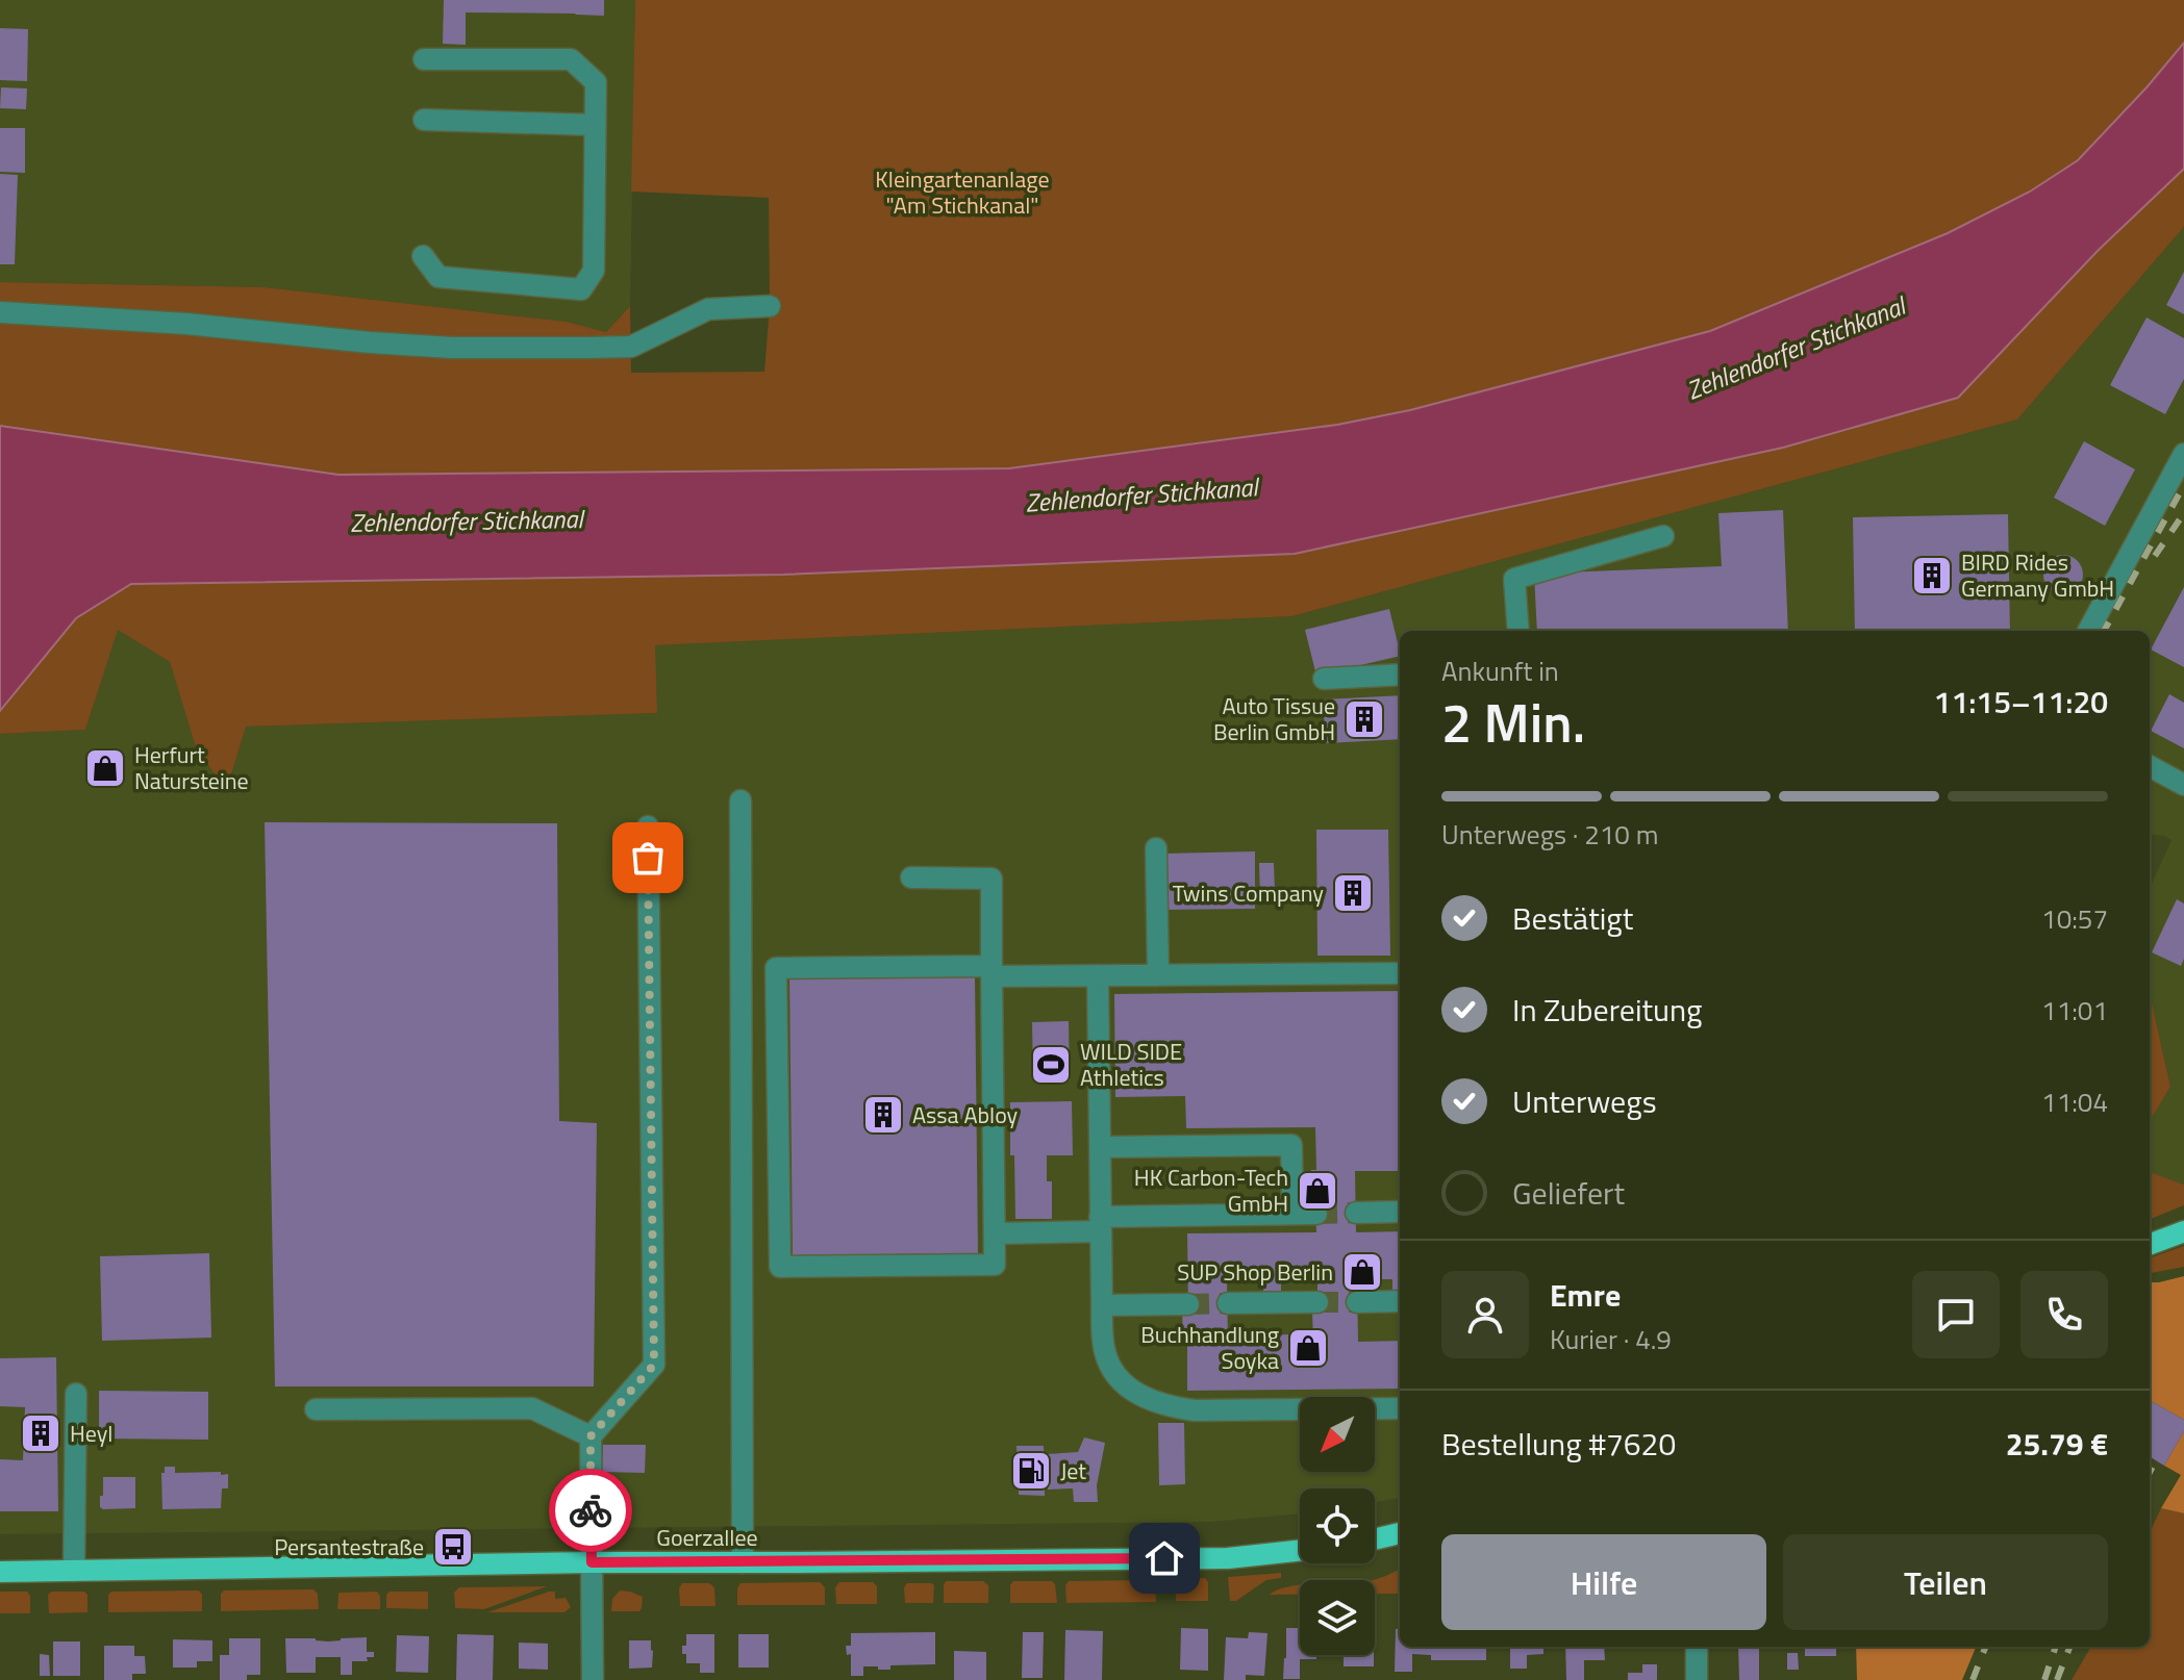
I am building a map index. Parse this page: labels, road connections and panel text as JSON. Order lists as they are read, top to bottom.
{
  "streets": {
    "main road": ["Goerzallee"]
  },
  "water": ["Zehlendorfer Stichkanal"],
  "parks": ["Kleingartenanlage \"Am Stichkanal\""],
  "places": {
    "building": [
      "BIRD Rides Germany GmbH",
      "Auto Tissue Berlin GmbH",
      "Twins Company",
      "Assa Abloy",
      "Heyl"
    ],
    "shop": [
      "Herfurt Natursteine",
      "HK Carbon-Tech GmbH",
      "SUP Shop Berlin",
      "Buchhandlung Soyka"
    ],
    "sports": ["WILD SIDE Athletics"],
    "fuel station": ["Jet"],
    "bus stop": ["Persantestraße"]
  },
  "north": "bottom left",
  "page": {
    "heading": ["2 Min.", "Ankunft in", "11:15–11:20"],
    "panel": [
      "Emre",
      "Kurier · 4.9",
      "Bestellung #7620",
      "25.79 €"
    ],
    "bar": "Unterwegs · 210 m",
    "list": [
      ["Bestätigt", "10:57"],
      ["In Zubereitung", "11:01"],
      ["Unterwegs", "11:04"],
      "Geliefert"
    ],
    "buttons": ["Hilfe", "Teilen"]
  }
}
